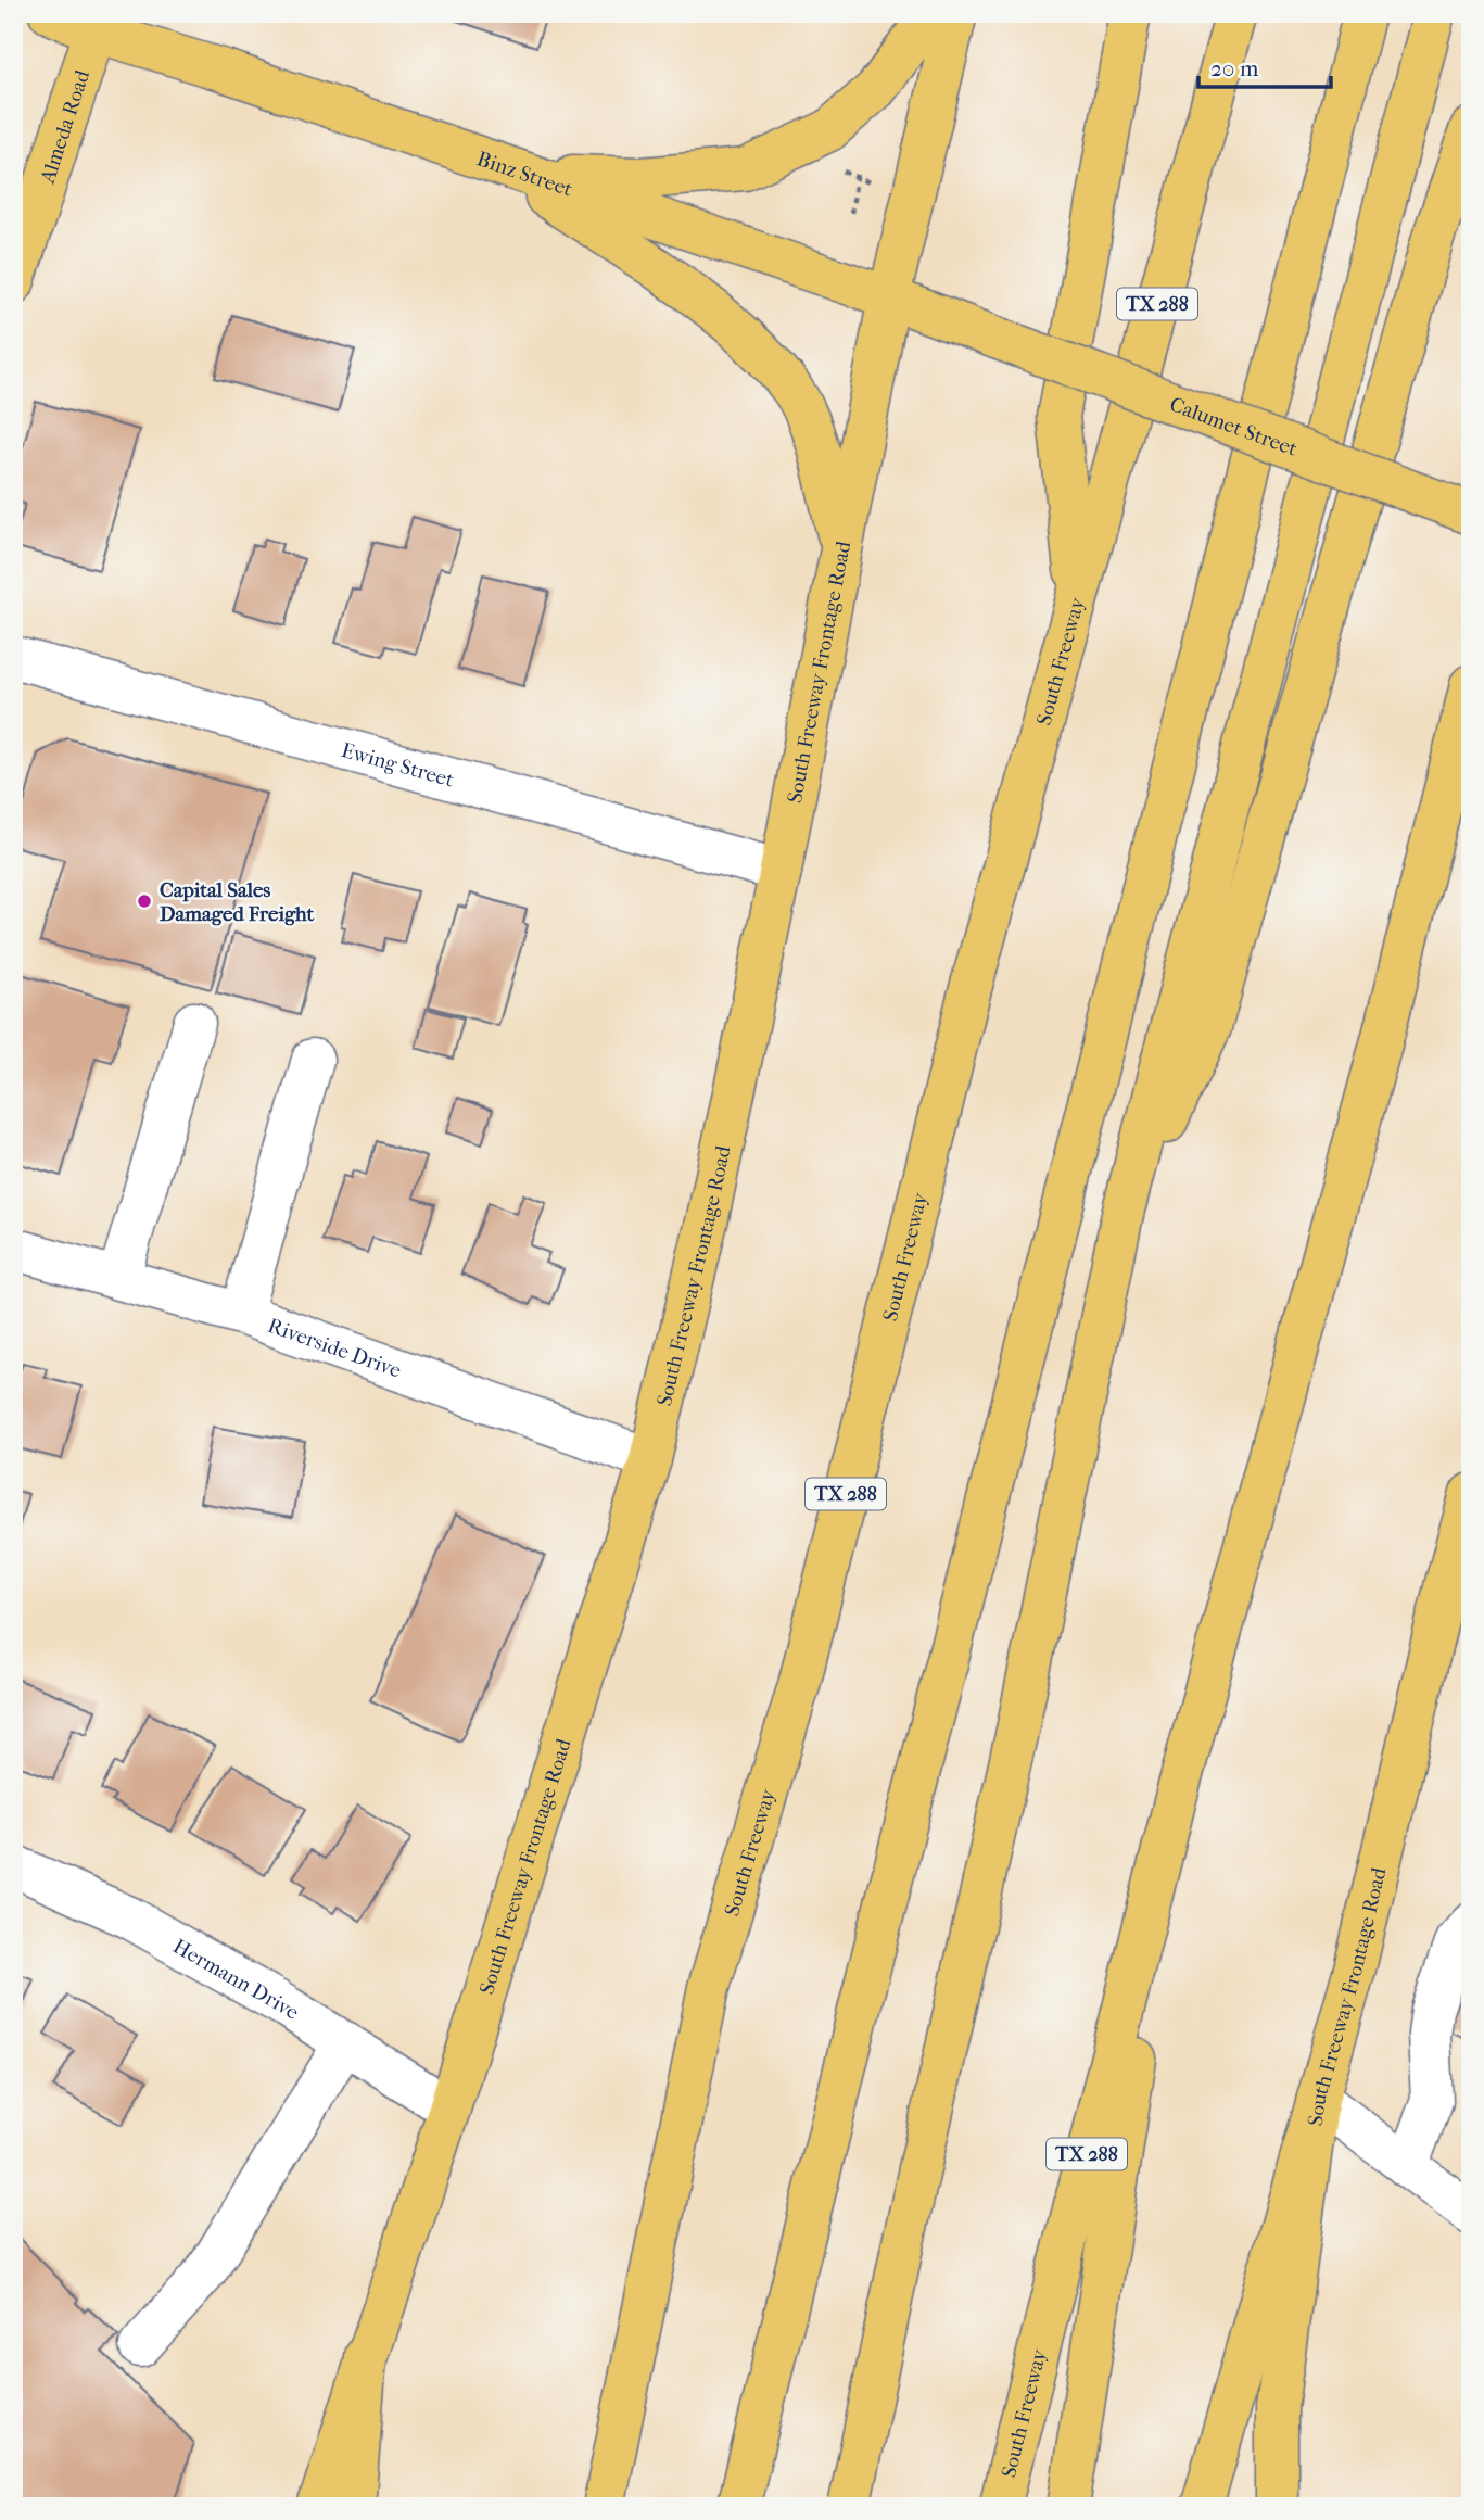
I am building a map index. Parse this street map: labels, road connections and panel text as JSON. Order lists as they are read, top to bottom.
{
  "streets": {
    "main road": [
      "Almeda Road",
      "Binz Street",
      "TX 288",
      "Calumet Street",
      "South Freeway",
      "South Freeway Frontage Road"
    ],
    "street": ["Ewing Street", "Riverside Drive", "Hermann Drive"]
  },
  "crossings": [
    ["Almeda Road", "Binz Street"],
    ["Binz Street", "Calumet Street"],
    ["Binz Street", "South Freeway Frontage Road"],
    ["South Freeway Frontage Road", "Ewing Street"],
    ["South Freeway Frontage Road", "Riverside Drive"],
    ["South Freeway Frontage Road", "Hermann Drive"]
  ],
  "places": ["Capital Sales Damaged Freight"],
  "scale_bar": "20 m"
}
